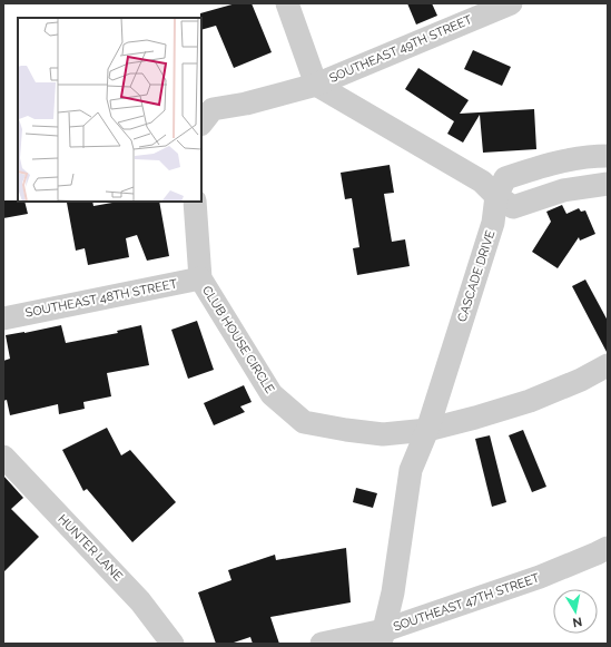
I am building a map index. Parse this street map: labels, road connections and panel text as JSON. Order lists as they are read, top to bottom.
{
  "streets": {
    "street": [
      "SOUTHEAST 49TH STREET",
      "CASCADE DRIVE",
      "SOUTHEAST 48TH STREET",
      "CLUB HOUSE CIRCLE",
      "HUNTER LANE",
      "SOUTHEAST 47TH STREET"
    ]
  },
  "crossings": [
    ["CASCADE DRIVE", "CLUB HOUSE CIRCLE"],
    ["CASCADE DRIVE", "SOUTHEAST 47TH STREET"],
    ["SOUTHEAST 48TH STREET", "CLUB HOUSE CIRCLE"]
  ],
  "north": "bottom"
}
